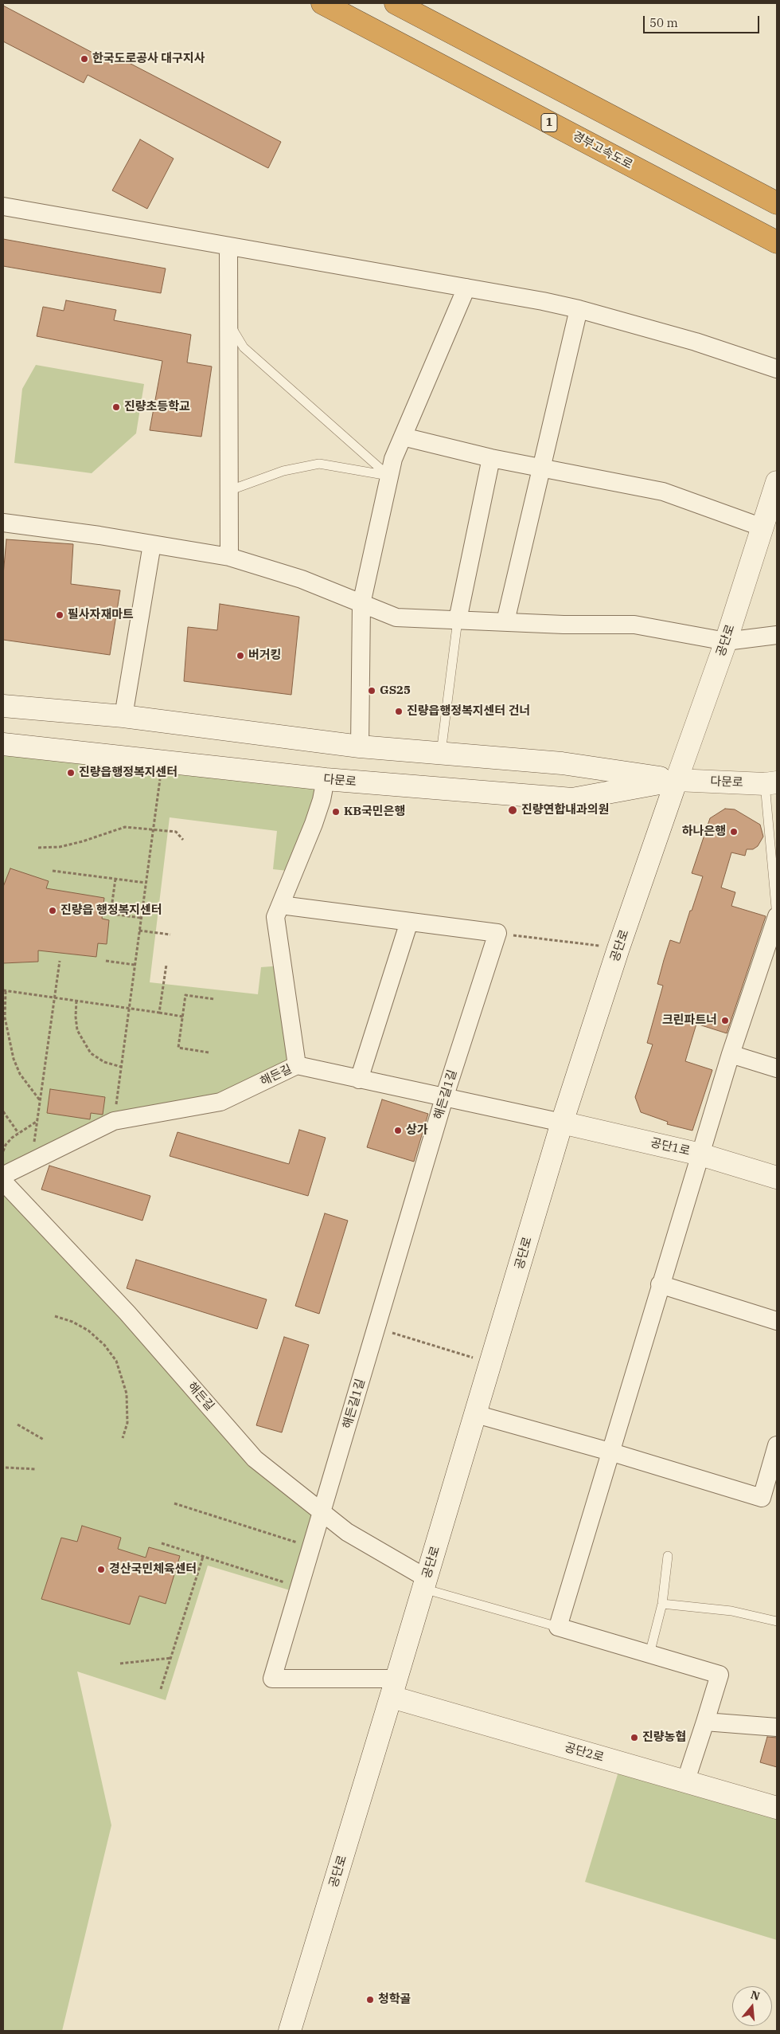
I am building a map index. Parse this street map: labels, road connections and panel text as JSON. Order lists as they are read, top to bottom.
{
  "streets": {
    "highway": ["1", "경부고속도로"],
    "main road": [
      "공단로",
      "다문로",
      "공단1로",
      "공단2로"
    ],
    "street": ["해든길", "해든길1길"]
  },
  "crossings": [
    ["공단로", "다문로"],
    ["공단로", "해든길"],
    ["공단로", "해든길1길"],
    ["공단로", "공단1로"],
    ["공단로", "공단2로"],
    ["다문로", "해든길"],
    ["해든길", "해든길1길"],
    ["해든길1길", "공단2로"]
  ],
  "places": [
    "한국도로공사 대구지사",
    "진량초등학교",
    "필사자재마트",
    "버거킹",
    "GS25",
    "진량읍행정복지센터 건너",
    "진량읍행정복지센터",
    "진량연합내과의원",
    "KB국민은행",
    "하나은행",
    "진량읍 행정복지센터",
    "크린파트너",
    "상가",
    "경산국민체육센터",
    "진량농협",
    "청학골"
  ],
  "scale_bar": "50 m",
  "north": "top"
}
